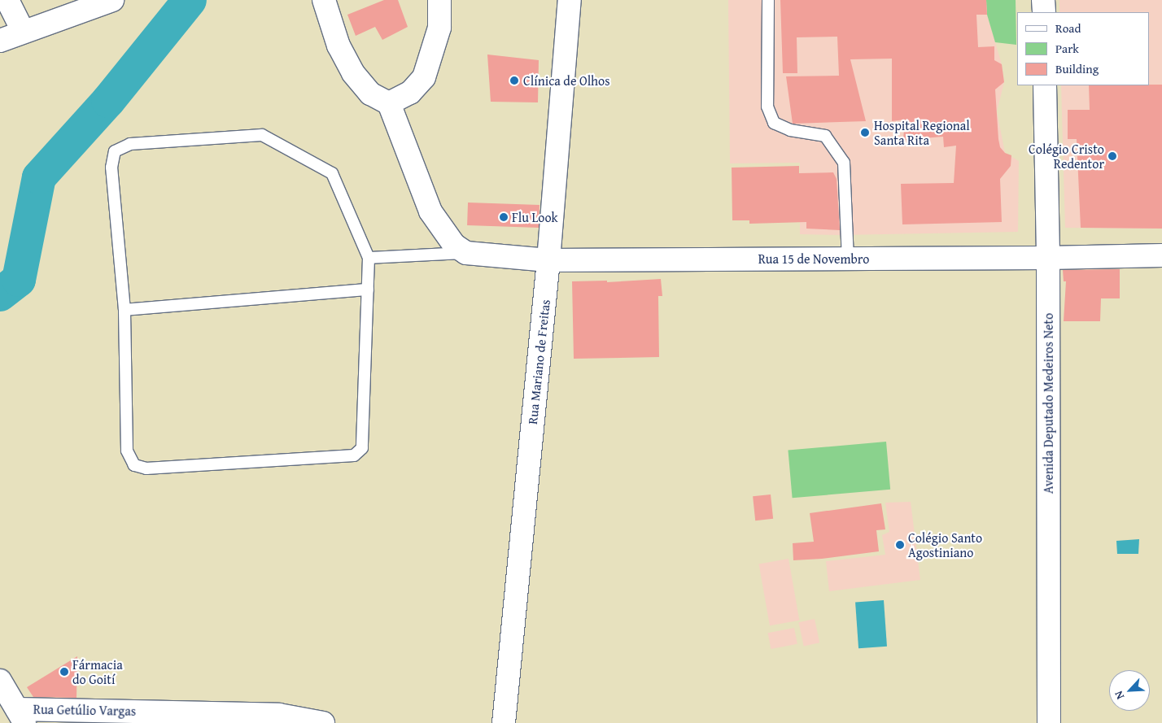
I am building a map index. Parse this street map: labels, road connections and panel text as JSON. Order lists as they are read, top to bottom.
{
  "streets": {
    "street": [
      "Rua 15 de Novembro",
      "Rua Mariano de Freitas",
      "Avenida Deputado Medeiros Neto",
      "Rua Getúlio Vargas"
    ]
  },
  "crossings": [
    ["Rua 15 de Novembro", "Rua Mariano de Freitas"],
    ["Rua 15 de Novembro", "Avenida Deputado Medeiros Neto"]
  ],
  "places": [
    "Clínica de Olhos",
    "Hospital Regional Santa Rita",
    "Colégio Cristo Redentor",
    "Flu Look",
    "Colégio Santo Agostiniano",
    "Fármacia do Goití"
  ],
  "legend": ["Road", "Park", "Building"],
  "north": "bottom left"
}
